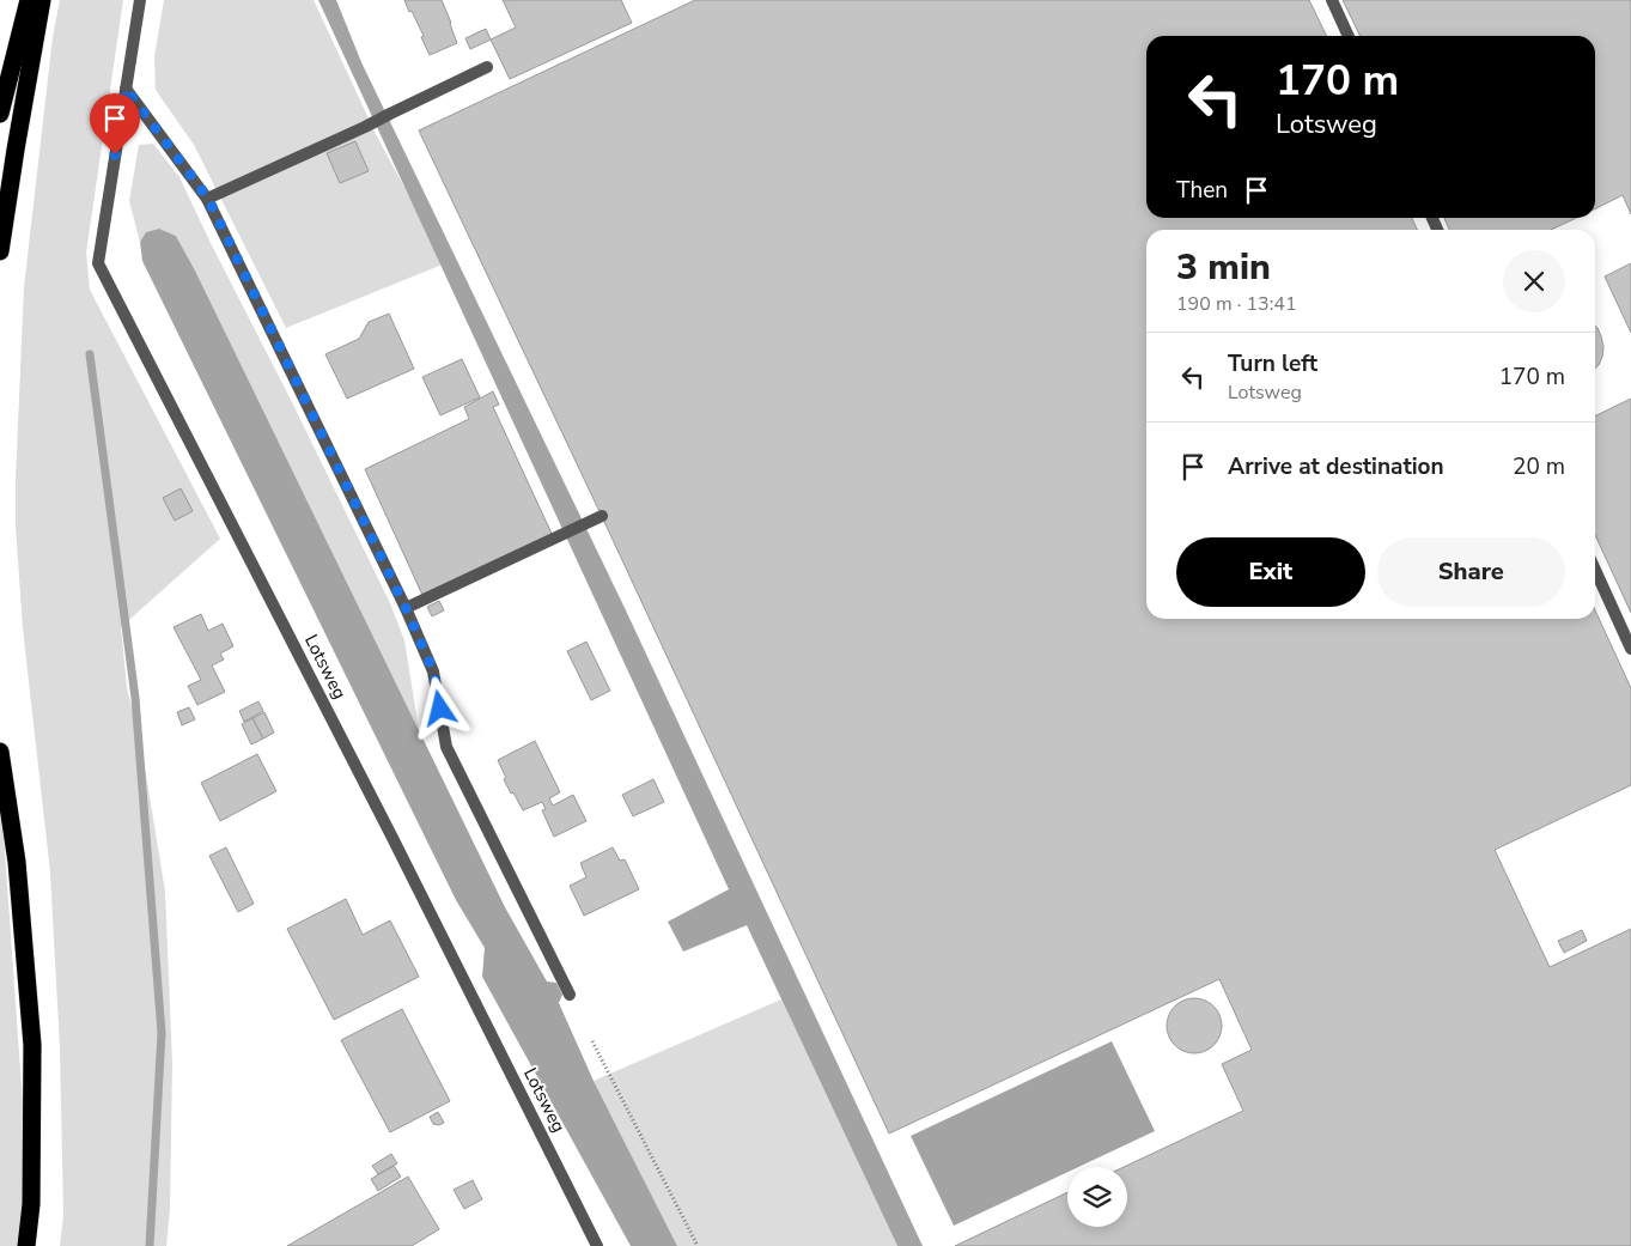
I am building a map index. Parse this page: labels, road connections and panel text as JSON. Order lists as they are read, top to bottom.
{
  "streets": {
    "street": ["Lotsweg"]
  },
  "page": {
    "turn": ["170 m", "Lotsweg"],
    "then": "Then",
    "heading": ["3 min", "190 m · 13:41"],
    "list": [
      {
        "name": "Turn left",
        "note": "Lotsweg",
        "value": "170 m"
      },
      {
        "name": "Arrive at destination",
        "value": "20 m"
      }
    ],
    "buttons": ["Exit", "Share"]
  }
}
